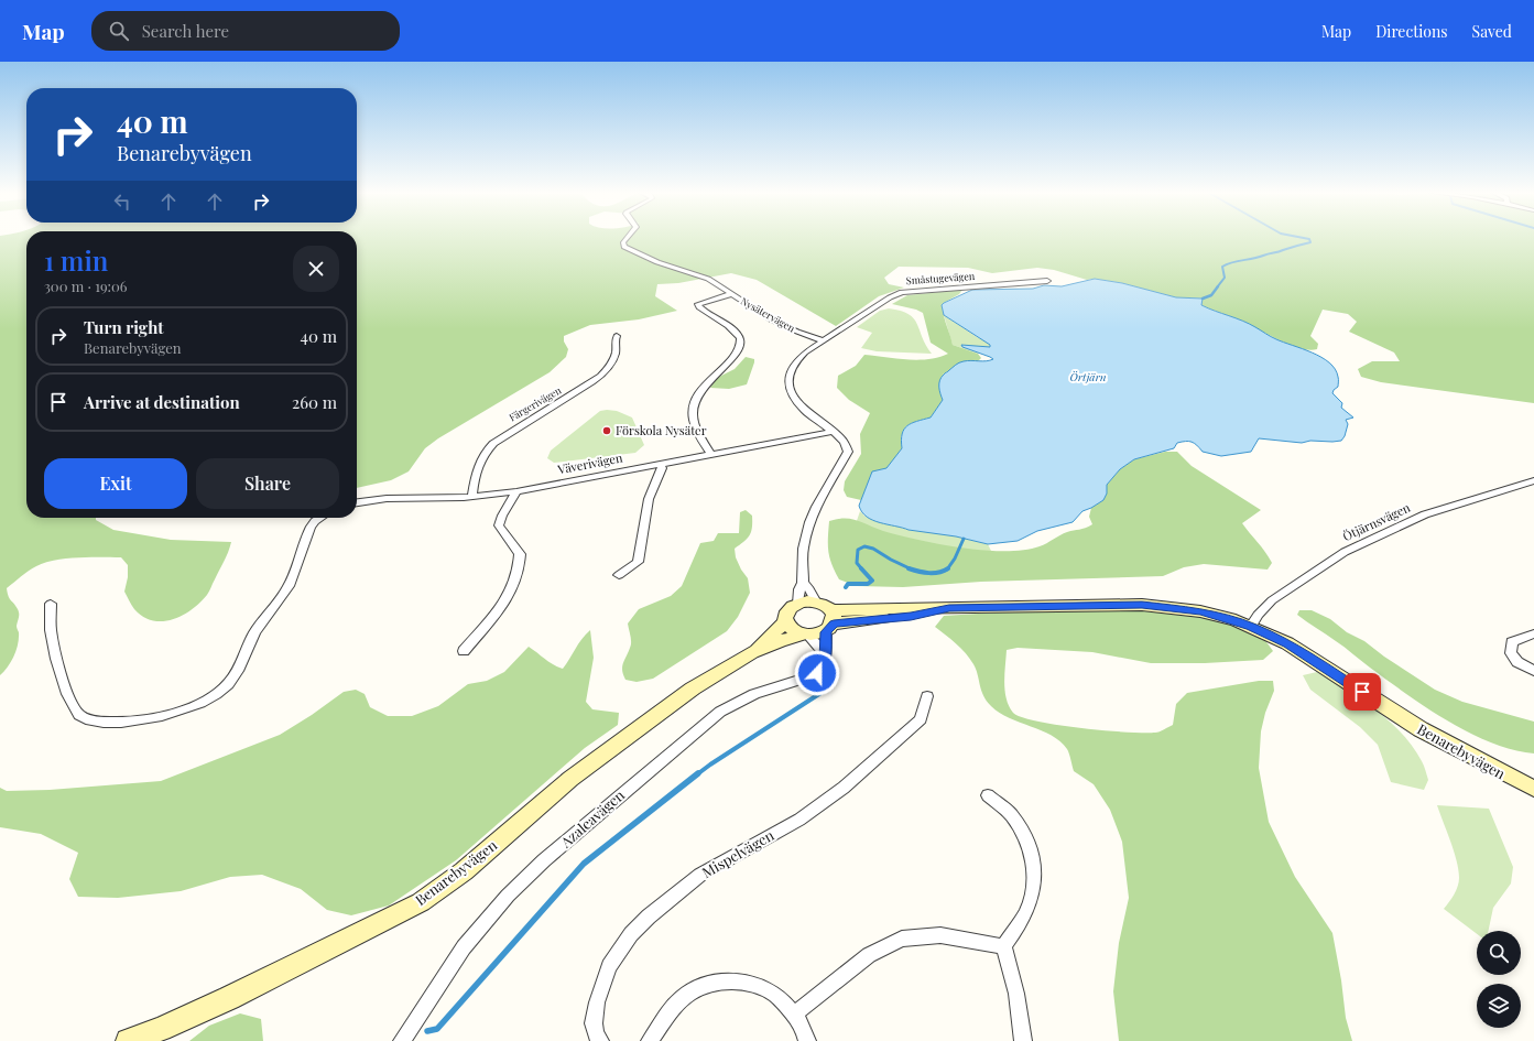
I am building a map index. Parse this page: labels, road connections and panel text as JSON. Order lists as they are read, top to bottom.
{
  "streets": {
    "street": [
      "Småstugevägen",
      "Nysätervägen",
      "Färgerivägen",
      "Väverivägen",
      "Ötjärnsvägen",
      "Benarebyvägen",
      "Azaleavägen",
      "Mispelvägen"
    ]
  },
  "crossings": [
    ["Småstugevägen", "Nysätervägen"],
    ["Färgerivägen", "Väverivägen"],
    ["Ötjärnsvägen", "Benarebyvägen"],
    ["Benarebyvägen", "Azaleavägen"]
  ],
  "water": ["Örtjärn"],
  "places": ["Förskola Nysäter"],
  "page": {
    "header": "Map",
    "search": "Search here",
    "nav": ["Map", "Directions", "Saved"],
    "turn": ["40 m", "Benarebyvägen"],
    "heading": ["1 min", "300 m · 19:06"],
    "list": [
      {
        "name": "Turn right",
        "note": "Benarebyvägen",
        "value": "40 m"
      },
      {
        "name": "Arrive at destination",
        "value": "260 m"
      }
    ],
    "buttons": ["Exit", "Share"]
  }
}
